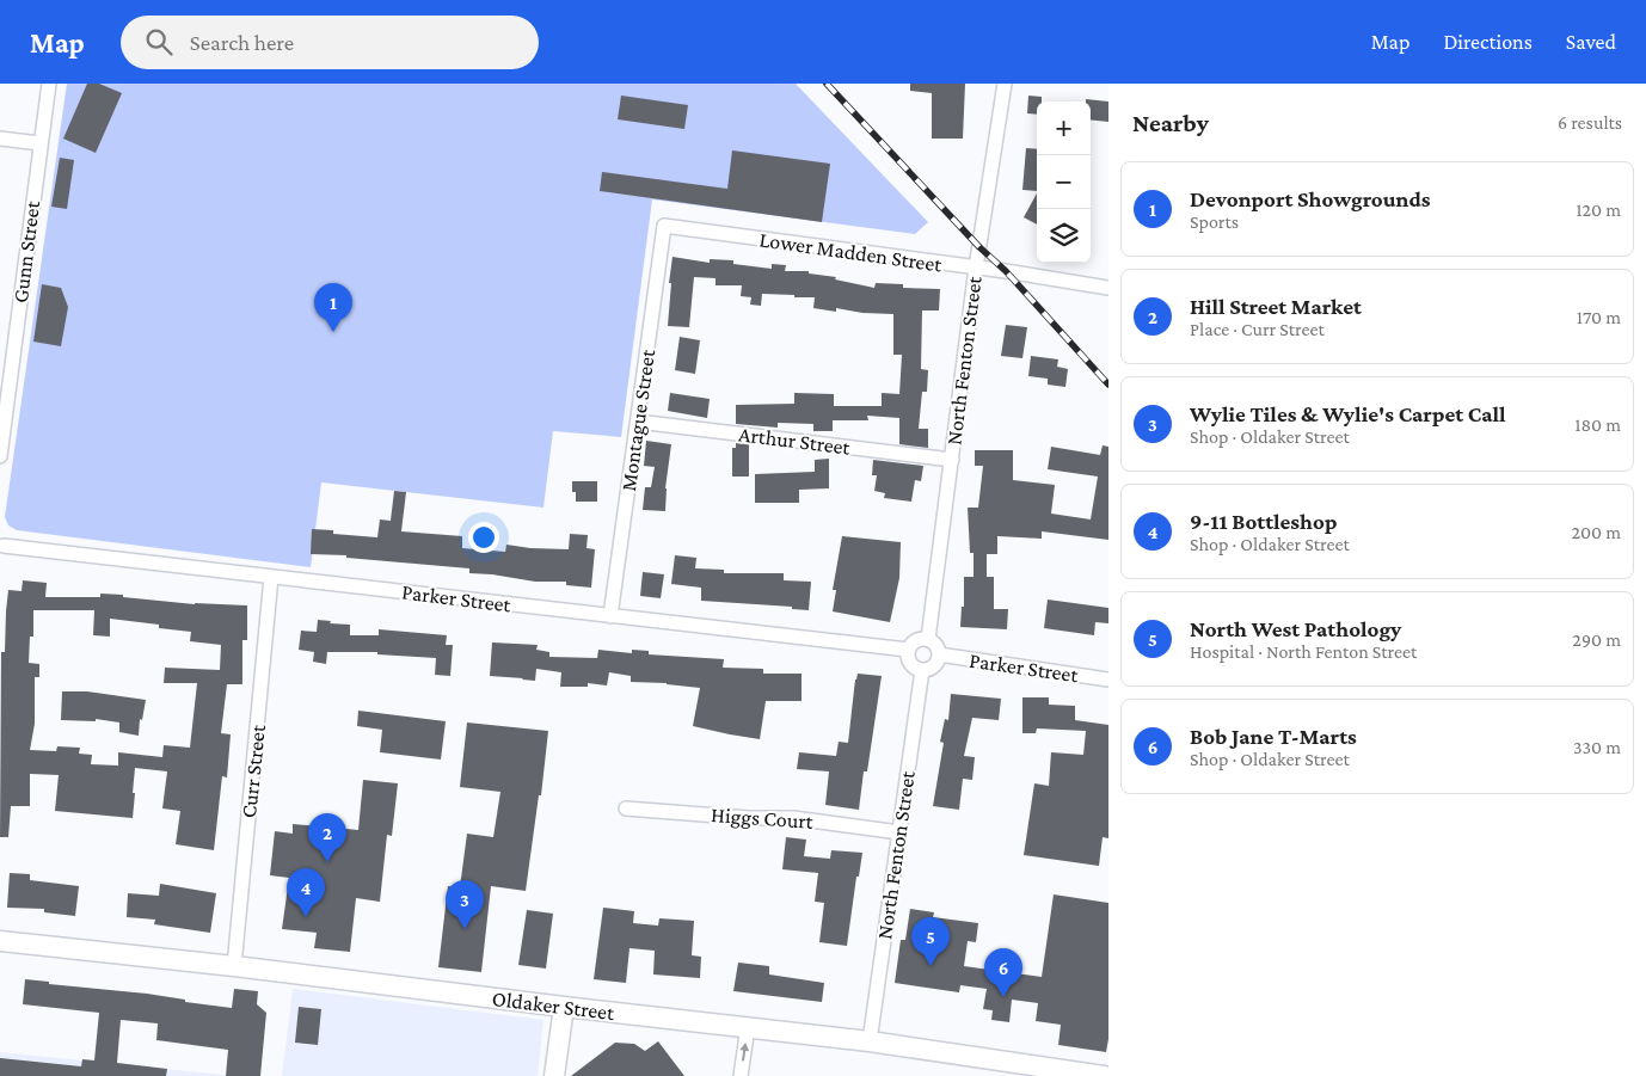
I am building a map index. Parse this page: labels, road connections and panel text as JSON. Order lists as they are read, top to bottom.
{
  "streets": {
    "main road": ["Oldaker Street"],
    "street": [
      "Gunn Street",
      "Lower Madden Street",
      "North Fenton Street",
      "Montague Street",
      "Arthur Street",
      "Parker Street",
      "Curr Street",
      "Higgs Court"
    ]
  },
  "crossings": [
    ["Lower Madden Street", "North Fenton Street"],
    ["Lower Madden Street", "Montague Street"],
    ["North Fenton Street", "Arthur Street"],
    ["North Fenton Street", "Parker Street"],
    ["North Fenton Street", "Higgs Court"],
    ["North Fenton Street", "Oldaker Street"],
    ["Montague Street", "Arthur Street"],
    ["Montague Street", "Parker Street"],
    ["Parker Street", "Curr Street"],
    ["Curr Street", "Oldaker Street"]
  ],
  "page": {
    "header": "Map",
    "search": "Search here",
    "nav": ["Map", "Directions", "Saved"],
    "heading": ["Nearby", "6 results"],
    "map_buttons": ["+", "−"],
    "list": [
      {
        "mark": "1",
        "name": "Devonport Showgrounds",
        "note": "Sports",
        "value": "120 m"
      },
      {
        "mark": "2",
        "name": "Hill Street Market",
        "note": "Place · Curr Street",
        "value": "170 m"
      },
      {
        "mark": "3",
        "name": "Wylie Tiles & Wylie's Carpet Call",
        "note": "Shop · Oldaker Street",
        "value": "180 m"
      },
      {
        "mark": "4",
        "name": "9-11 Bottleshop",
        "note": "Shop · Oldaker Street",
        "value": "200 m"
      },
      {
        "mark": "5",
        "name": "North West Pathology",
        "note": "Hospital · North Fenton Street",
        "value": "290 m"
      },
      {
        "mark": "6",
        "name": "Bob Jane T-Marts",
        "note": "Shop · Oldaker Street",
        "value": "330 m"
      }
    ],
    "pins": [
      "1",
      "2",
      "4",
      "3",
      "5",
      "6"
    ]
  }
}
